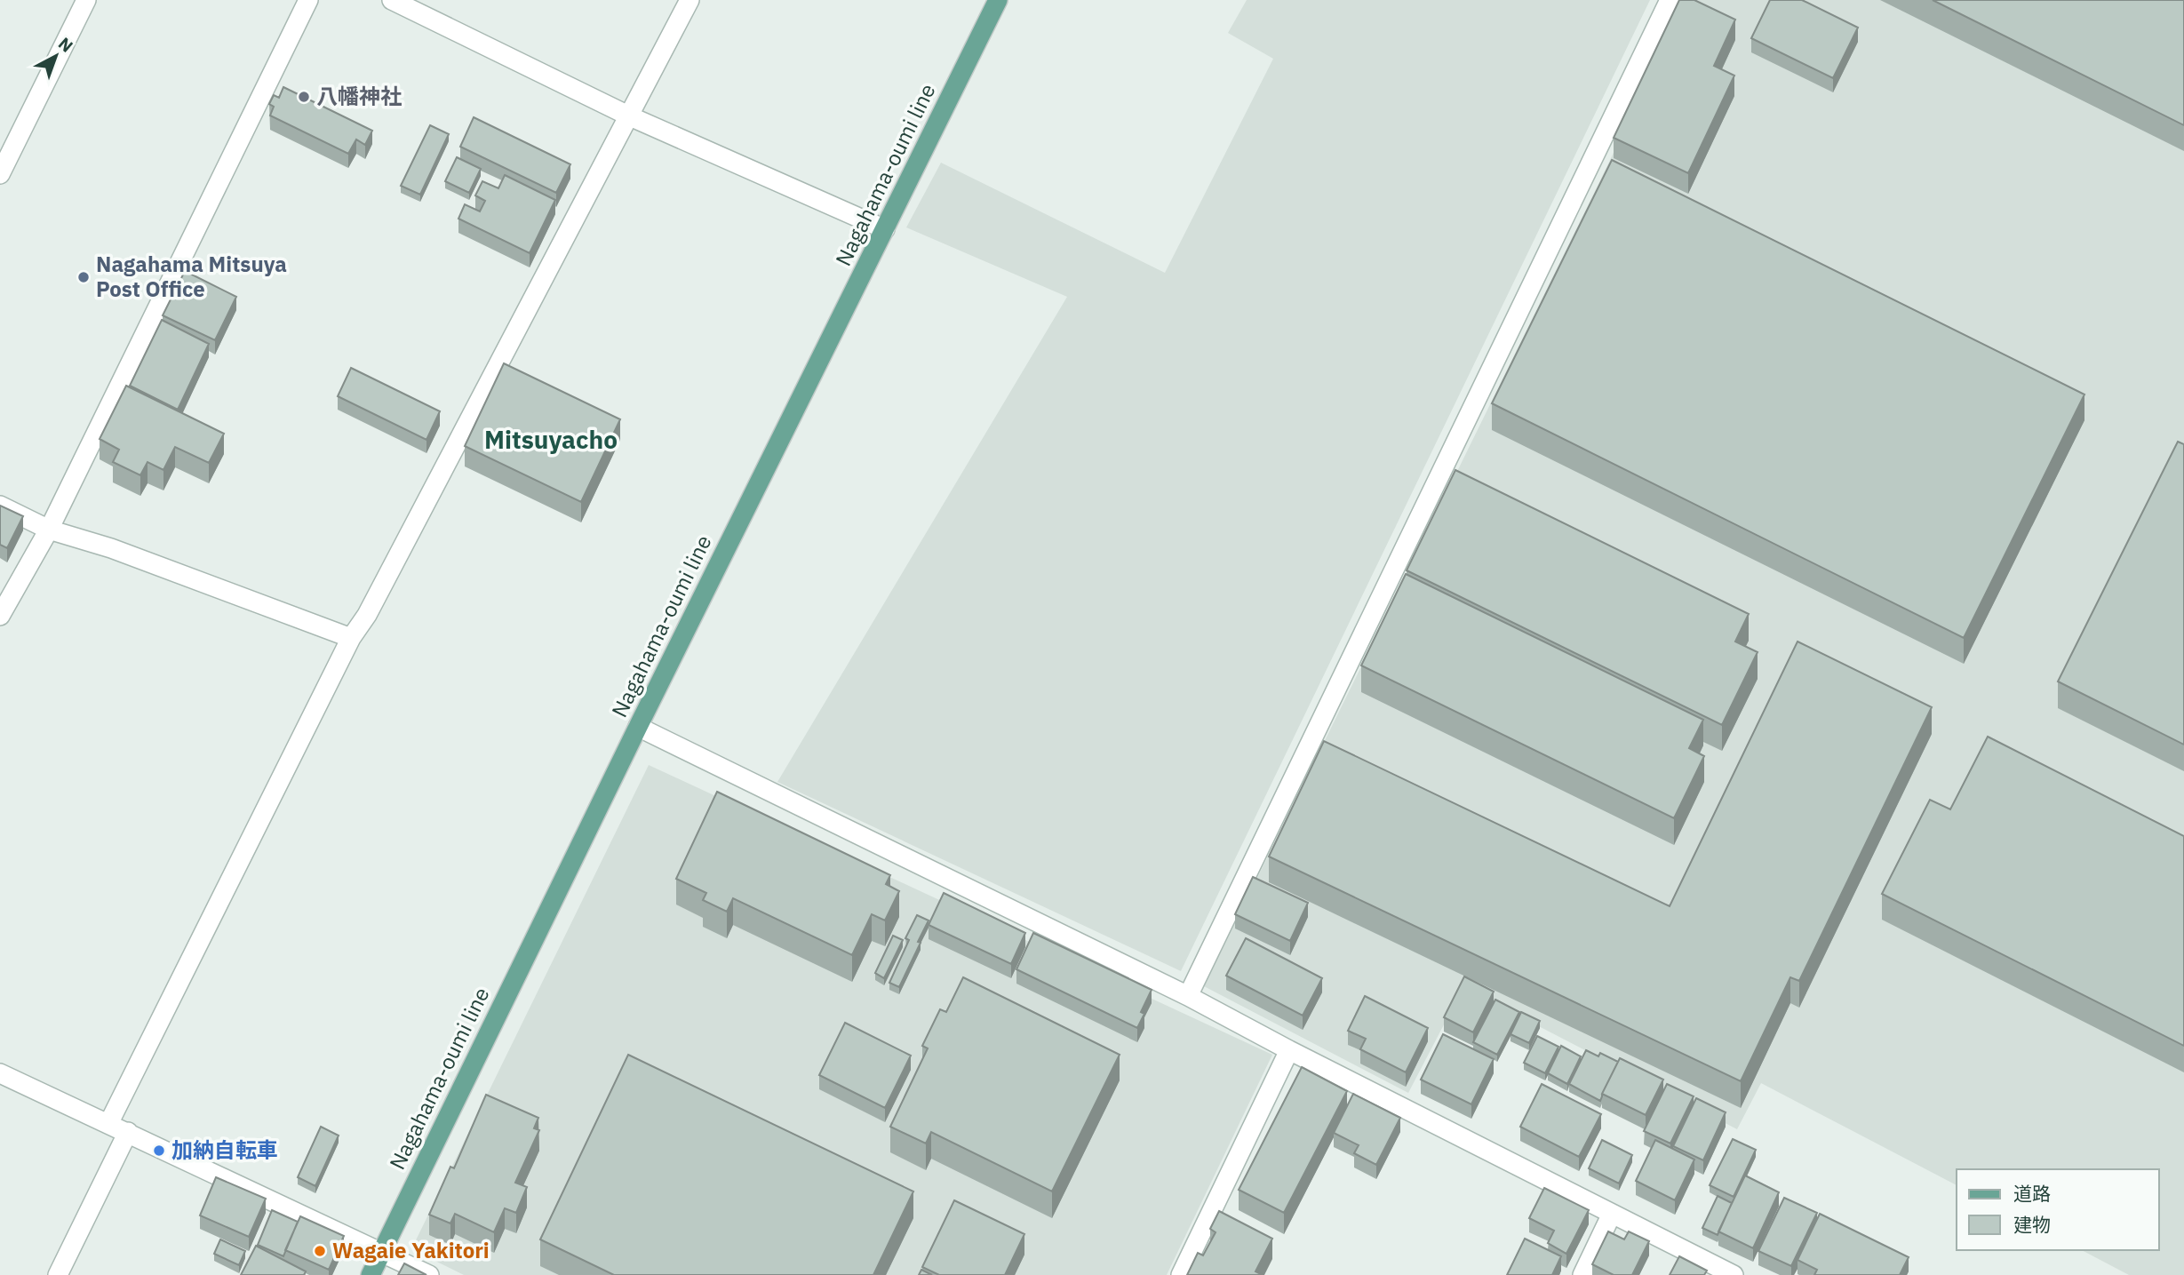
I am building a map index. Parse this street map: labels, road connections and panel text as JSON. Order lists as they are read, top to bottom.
{
  "streets": {
    "main road": ["Nagahama-oumi line"]
  },
  "districts": ["Mitsuyacho"],
  "places": [
    "八幡神社",
    "Nagahama Mitsuya Post Office",
    "加納自転車",
    "Wagaie Yakitori"
  ],
  "legend": ["道路", "建物"],
  "north": "top right"
}
